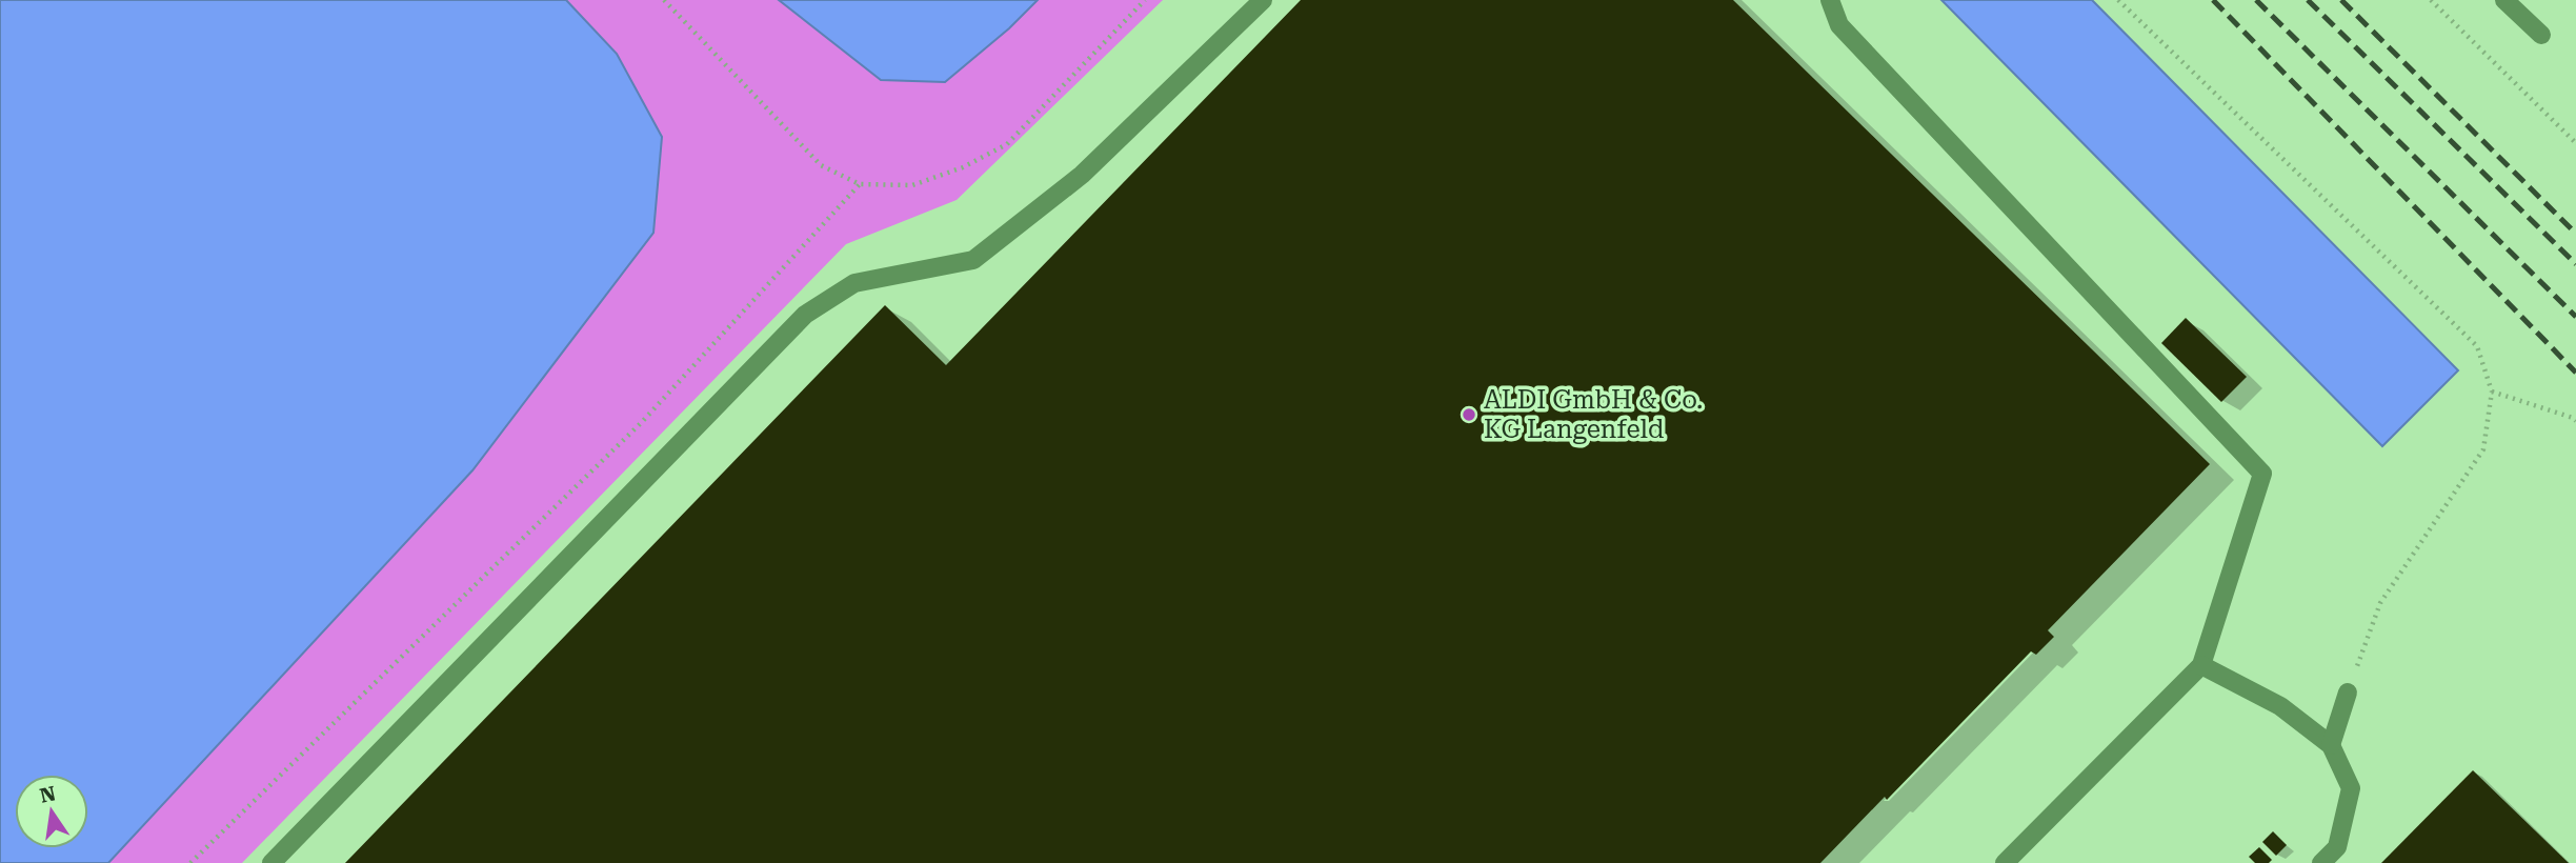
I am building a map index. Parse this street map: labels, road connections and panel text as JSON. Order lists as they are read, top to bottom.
{
  "places": ["ALDI GmbH & Co. KG Langenfeld"],
  "north": "top"
}
